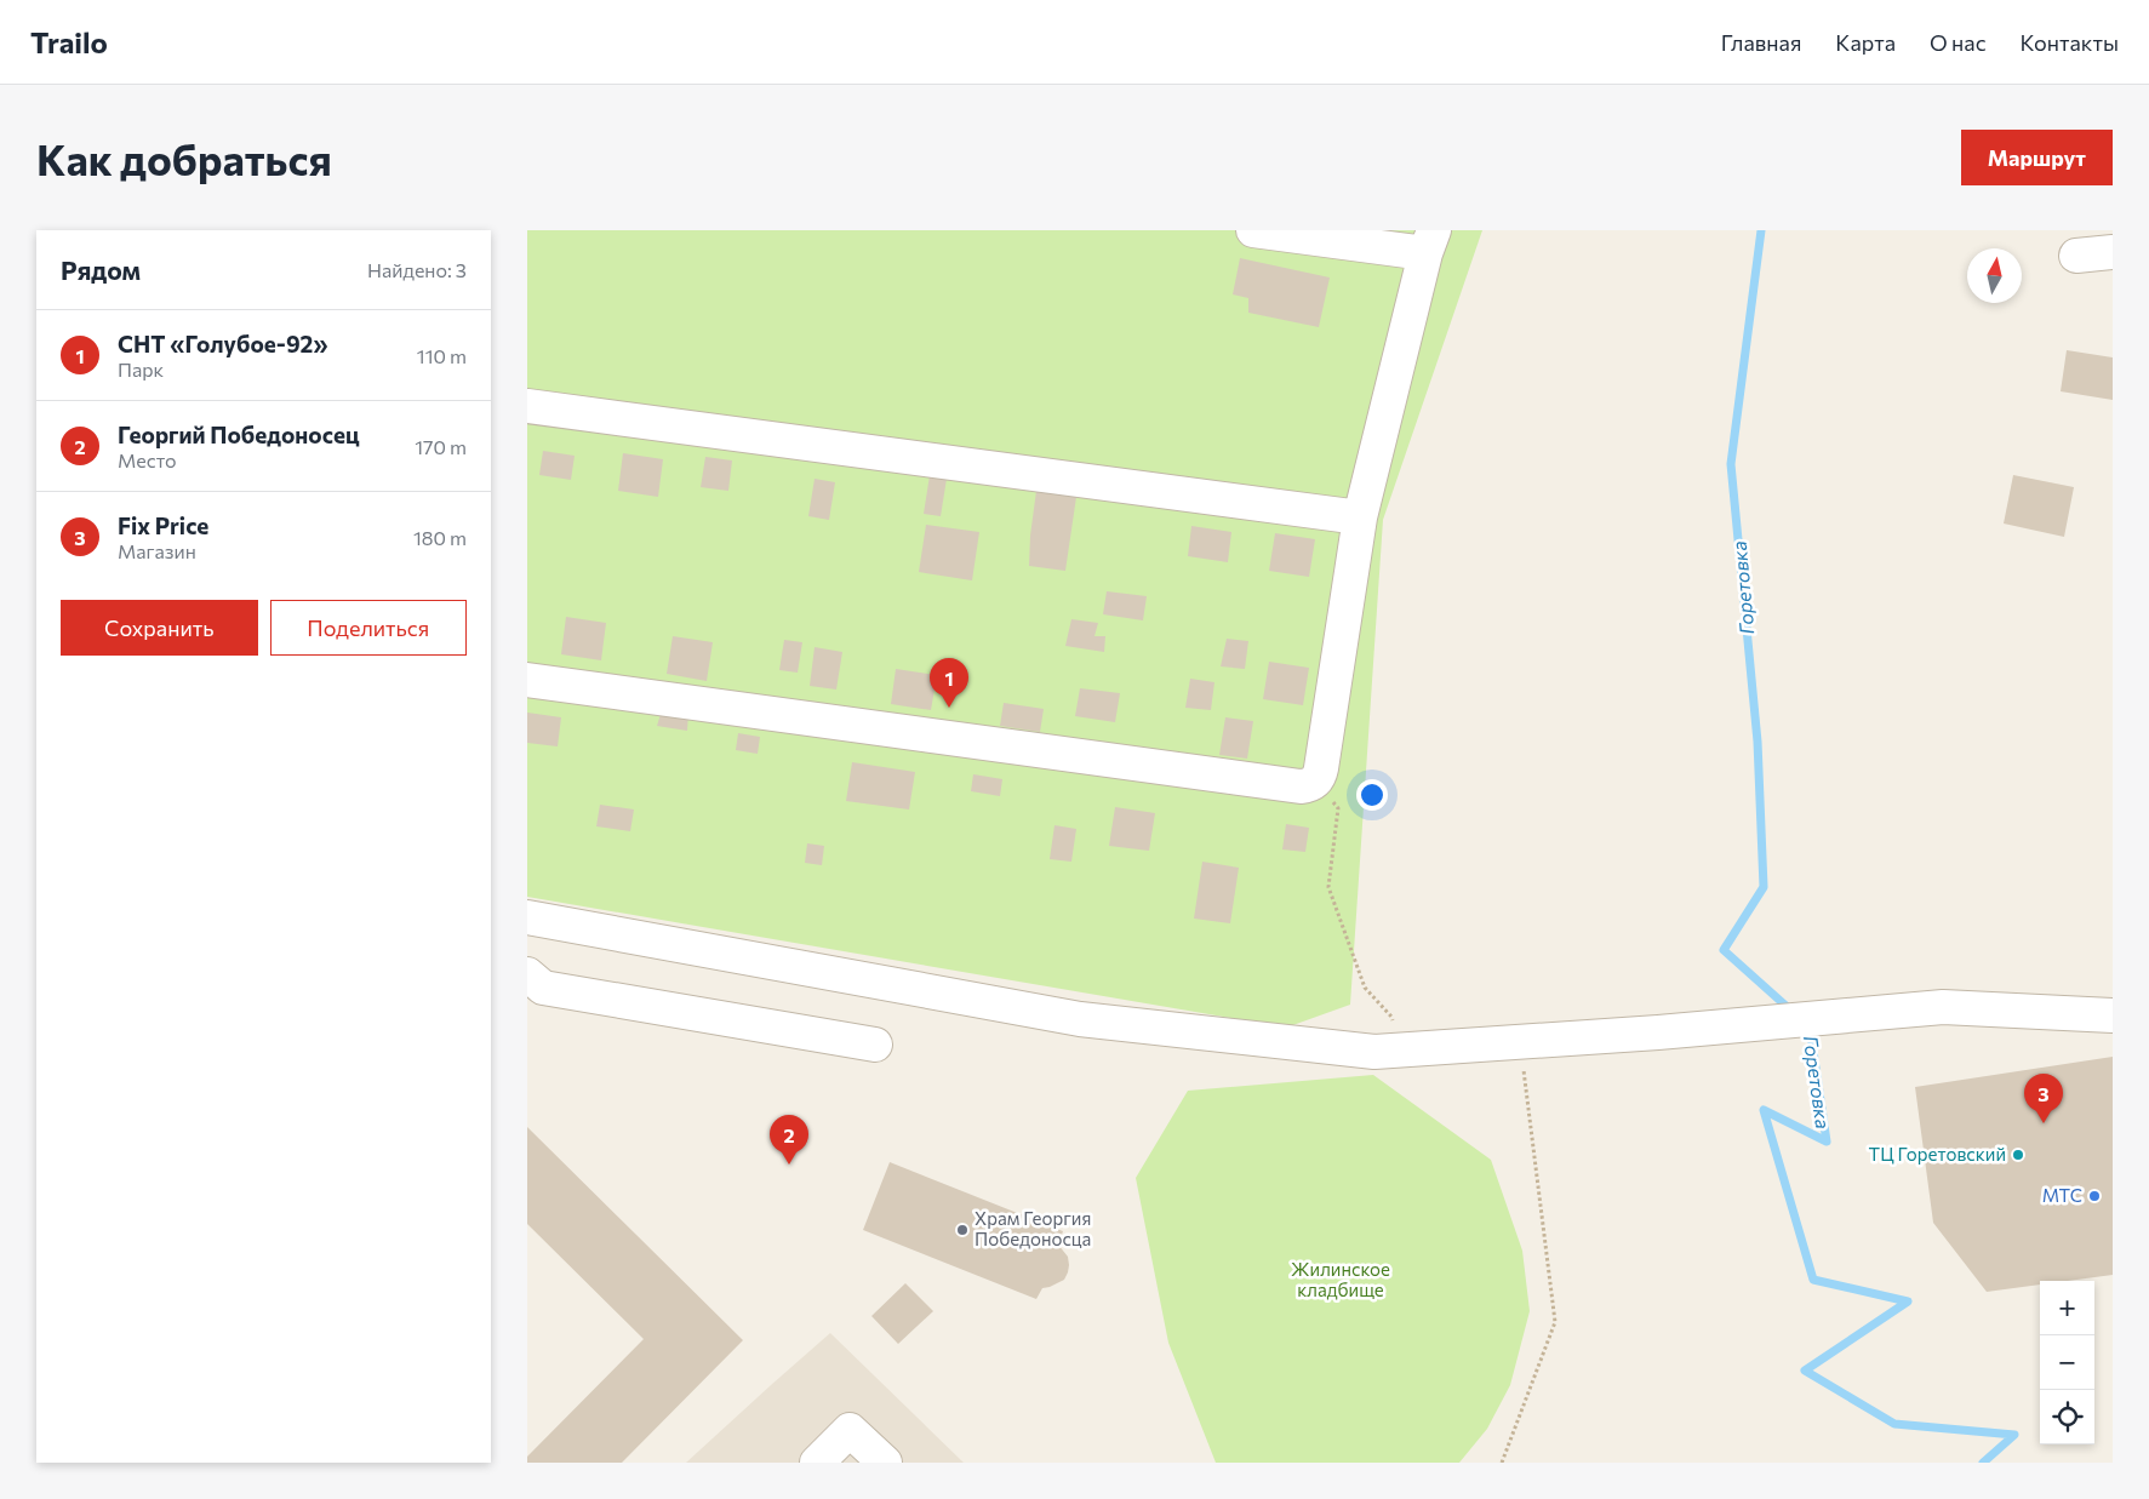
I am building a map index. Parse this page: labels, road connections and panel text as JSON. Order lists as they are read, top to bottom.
{
  "water": ["Горетовка"],
  "parks": ["Жилинское кладбище"],
  "places": ["ТЦ Горетовский", "МТС", "Храм Георгия Победоносца"],
  "north": "top",
  "page": {
    "header": "Trailo",
    "nav": [
      "Главная",
      "Карта",
      "О нас",
      "Контакты"
    ],
    "buttons": [
      "Маршрут",
      ["Сохранить", "Поделиться"]
    ],
    "title": "Как добраться",
    "heading": ["Рядом", "Найдено: 3"],
    "list": [
      {
        "mark": "1",
        "name": "СНТ «Голубое-92»",
        "note": "Парк",
        "value": "110 m"
      },
      {
        "mark": "2",
        "name": "Георгий Победоносец",
        "note": "Место",
        "value": "170 m"
      },
      {
        "mark": "3",
        "name": "Fix Price",
        "note": "Магазин",
        "value": "180 m"
      }
    ],
    "pins": ["1", "3", "2"],
    "map_buttons": ["+", "−"]
  }
}
